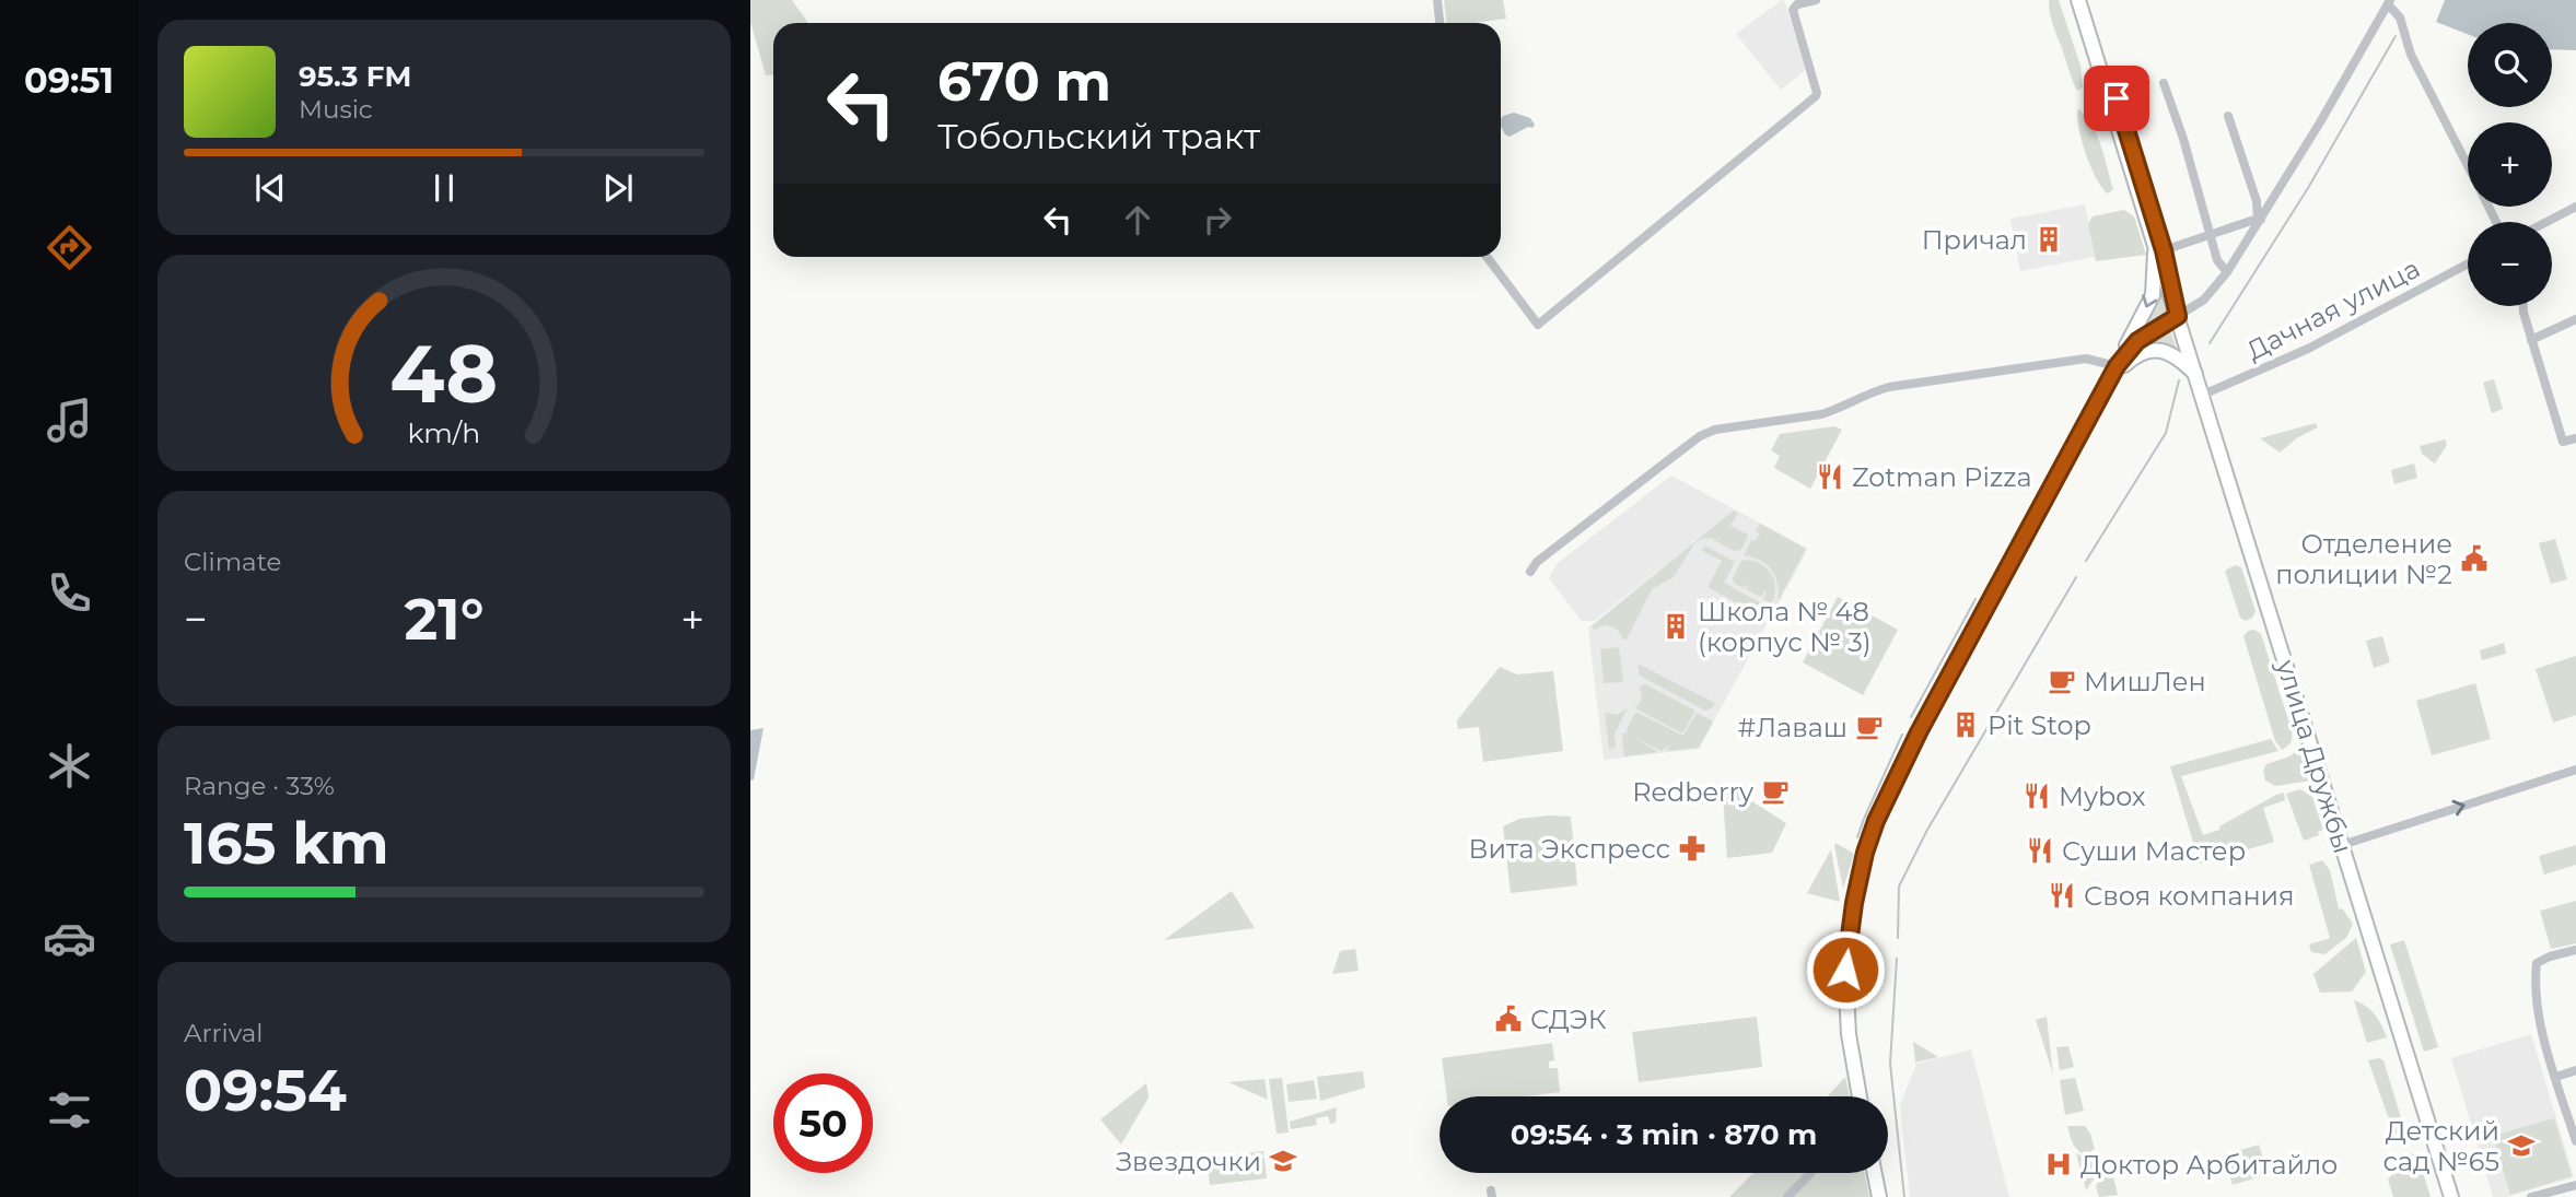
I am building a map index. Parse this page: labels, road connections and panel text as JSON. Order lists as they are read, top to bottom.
{
  "streets": {
    "main road": ["улица Дружбы"],
    "street": ["Дачная улица"]
  },
  "crossings": [
    ["Дачная улица", "улица Дружбы"]
  ],
  "places": {
    "building": ["Причал", "Школа № 48 (корпус № 3)", "Pit Stop"],
    "restaurant": [
      "Zotman Pizza",
      "Mybox",
      "Суши Мастер",
      "Своя компания"
    ],
    "public building": ["Отделение полиции №2", "СДЭК"],
    "cafe": ["МишЛен", "#Лаваш", "Redberry"],
    "pharmacy": ["Вита Экспресс"],
    "school or university": ["Детский сад №65", "Звездочки"],
    "hospital": ["Доктор Арбитайло"]
  },
  "page": {
    "tabs": "09:51",
    "map_buttons": ["+", "−"],
    "turn": ["670 m", "Тобольский тракт"],
    "song": ["95.3 FM", "Music"],
    "tile": [
      "Climate",
      ["Range · 33%", "165 km"],
      ["Arrival", "09:54"]
    ],
    "heat": ["−", "21°", "+"],
    "limit": "50",
    "trip": "09:54 · 3 min · 870 m",
    "gauge": ["48", "km/h"]
  }
}
